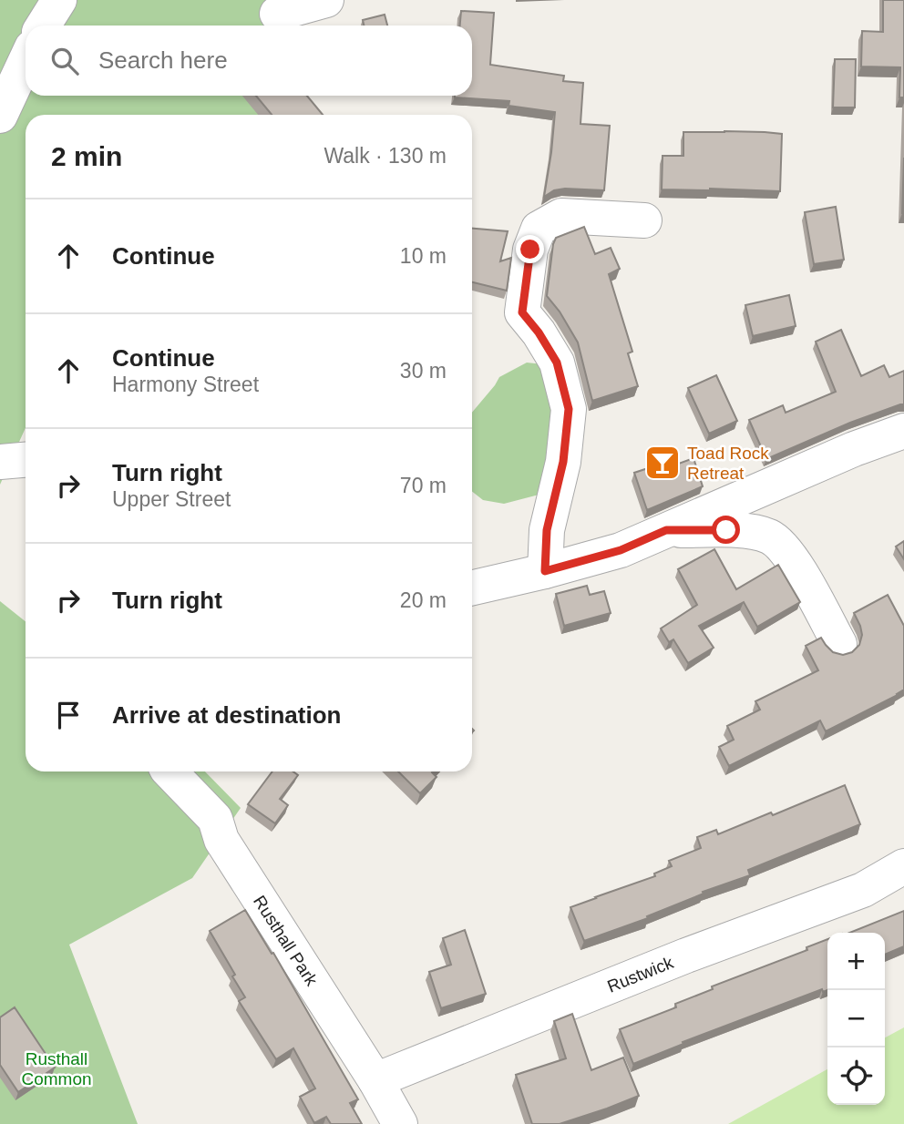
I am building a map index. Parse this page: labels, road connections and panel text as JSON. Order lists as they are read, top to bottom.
{
  "streets": {
    "street": ["Rusthall Park", "Rustwick"]
  },
  "crossings": [
    ["Rusthall Park", "Rustwick"]
  ],
  "parks": ["Rusthall Common"],
  "places": {
    "bar": ["Toad Rock Retreat"]
  },
  "page": {
    "search": "Search here",
    "heading": ["2 min", "Walk · 130 m"],
    "list": [
      ["Continue", "10 m"],
      ["Continue", "Harmony Street", "30 m"],
      ["Turn right", "Upper Street", "70 m"],
      ["Turn right", "20 m"],
      "Arrive at destination"
    ],
    "map_buttons": ["+", "−"]
  }
}
